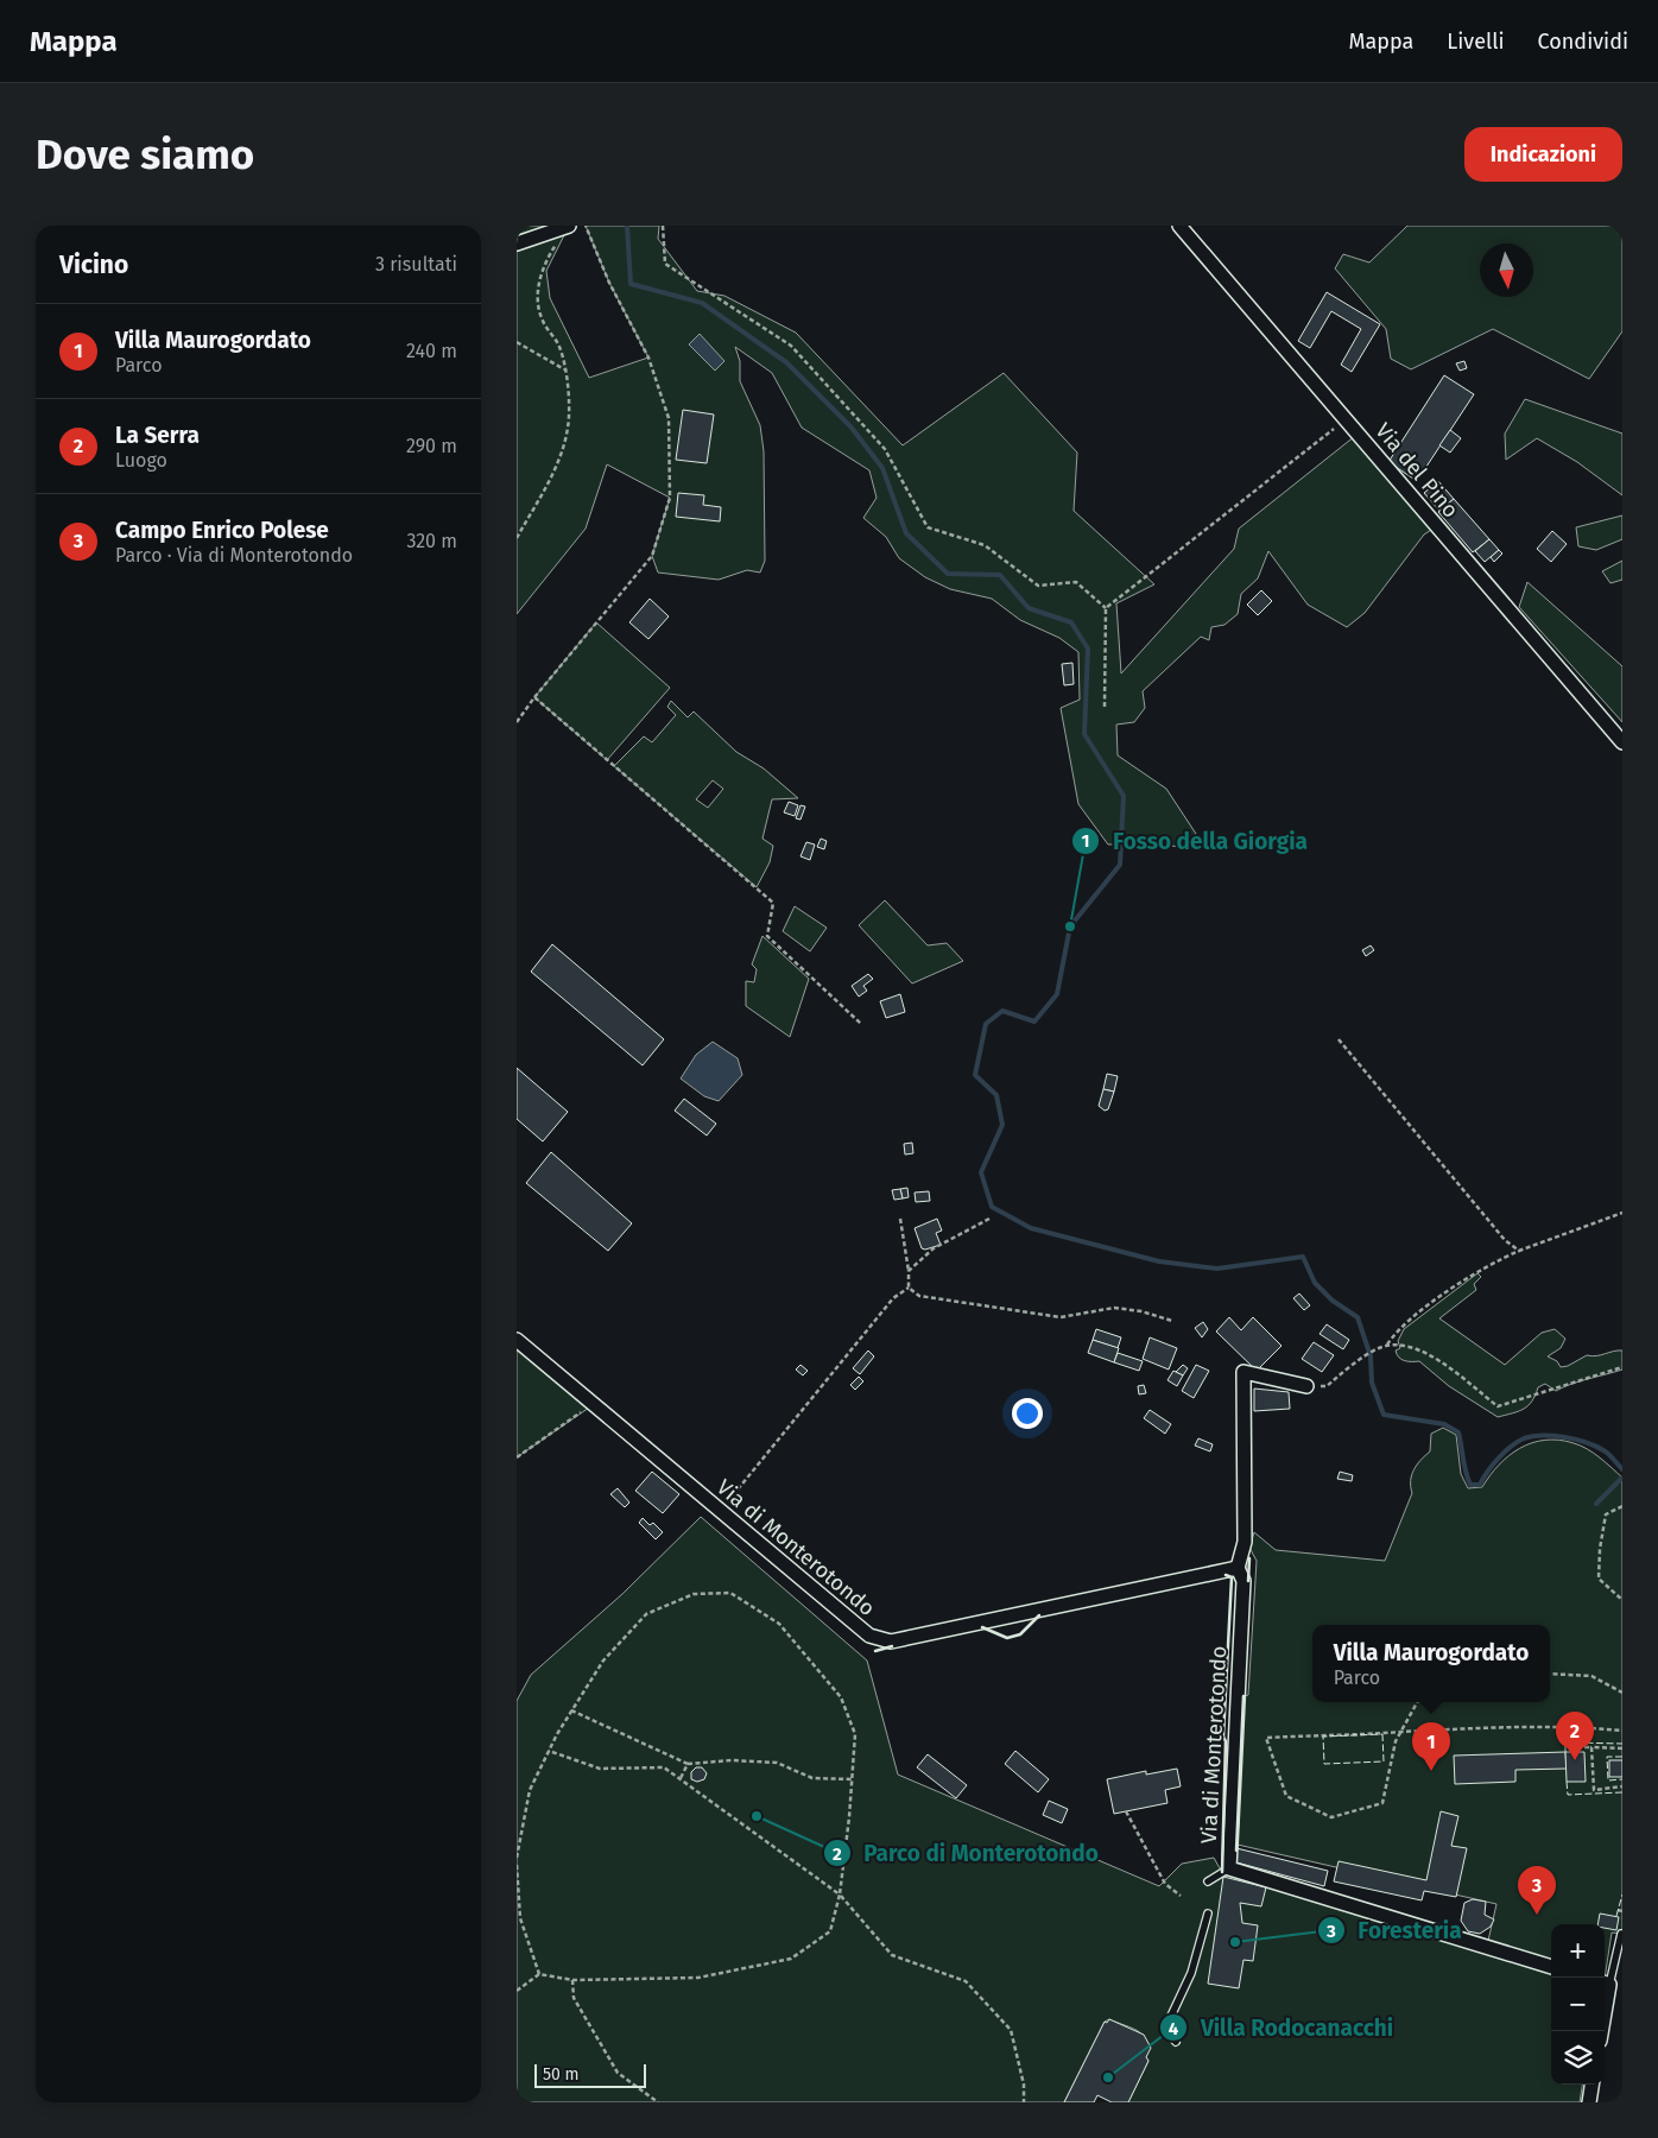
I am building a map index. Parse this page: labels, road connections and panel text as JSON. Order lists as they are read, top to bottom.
{
  "streets": {
    "street": ["Via del Pino", "Via di Monterotondo"]
  },
  "places": [
    "Fosso della Giorgia",
    "Parco di Monterotondo",
    "Foresteria",
    "Villa Rodocanacchi"
  ],
  "scale_bar": "50 m",
  "north": "bottom",
  "page": {
    "header": "Mappa",
    "nav": ["Mappa", "Livelli", "Condividi"],
    "buttons": "Indicazioni",
    "title": "Dove siamo",
    "heading": ["Vicino", "3 risultati"],
    "list": [
      {
        "mark": "1",
        "name": "Villa Maurogordato",
        "note": "Parco",
        "value": "240 m"
      },
      {
        "mark": "2",
        "name": "La Serra",
        "note": "Luogo",
        "value": "290 m"
      },
      {
        "mark": "3",
        "name": "Campo Enrico Polese",
        "note": "Parco · Via di Monterotondo",
        "value": "320 m"
      }
    ],
    "popup": ["Villa Maurogordato", "Parco"],
    "pins": ["2", "1", "3"],
    "map_buttons": ["+", "−"],
    "scale": "50 m"
  }
}
